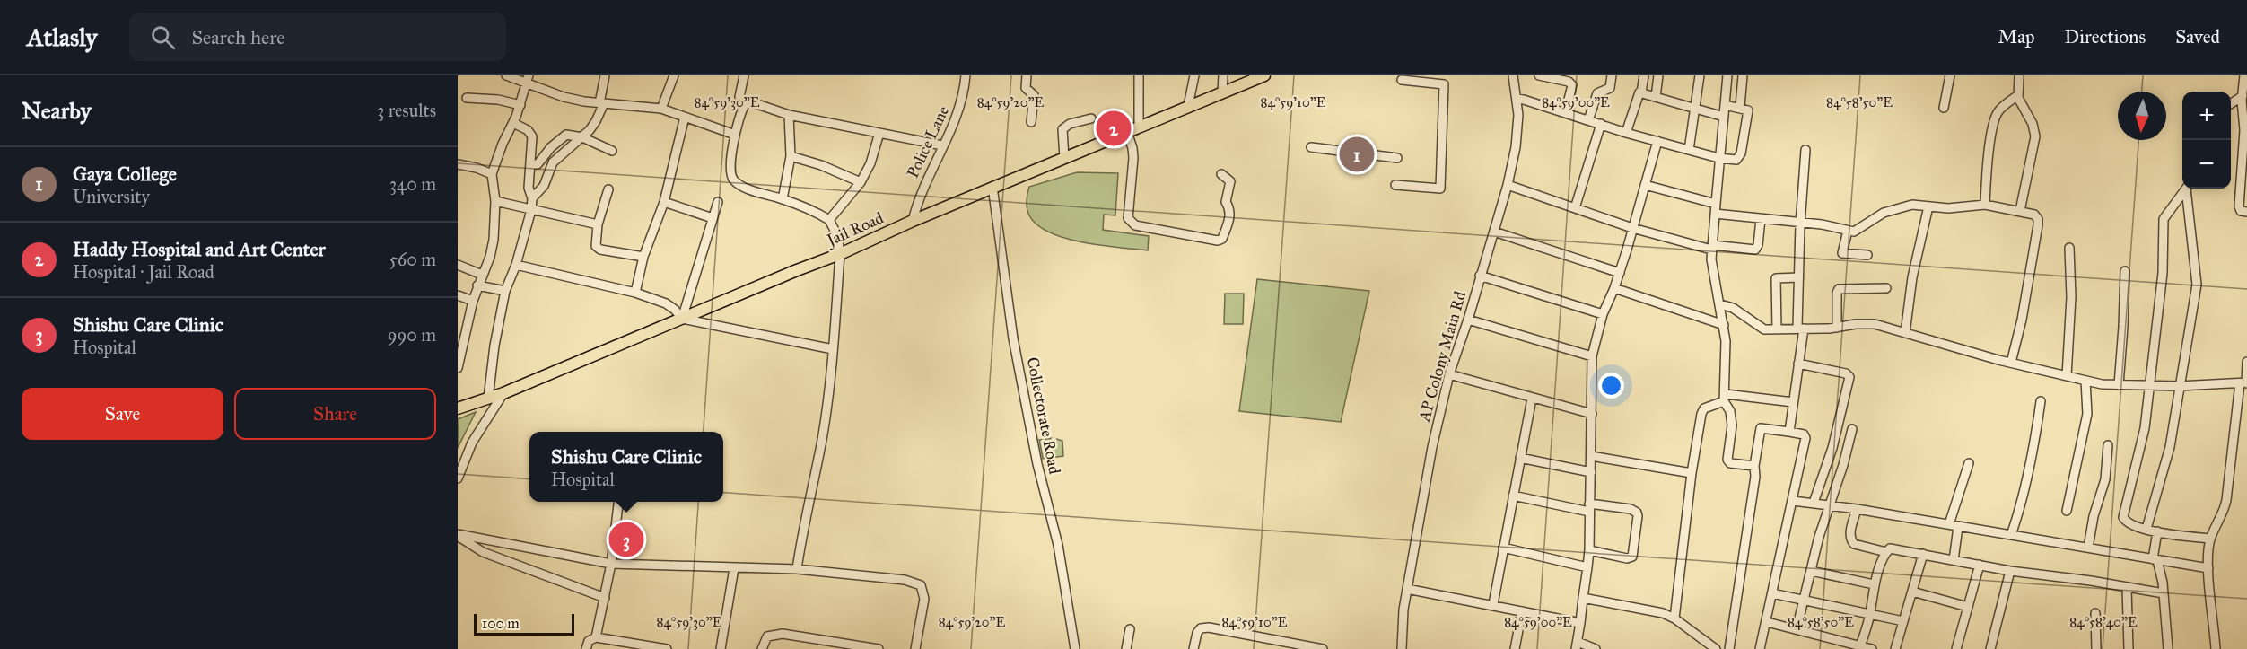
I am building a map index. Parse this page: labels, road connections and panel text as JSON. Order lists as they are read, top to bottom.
{
  "streets": {
    "main road": ["Jail Road"],
    "street": ["Police Lane", "AP Colony Main Rd", "Collectorate Road"]
  },
  "crossings": [
    ["Police Lane", "Jail Road"],
    ["Jail Road", "Collectorate Road"]
  ],
  "scale_bar": "100 m",
  "north": "bottom",
  "page": {
    "header": "Atlasly",
    "search": "Search here",
    "nav": ["Map", "Directions", "Saved"],
    "heading": ["Nearby", "3 results"],
    "map_buttons": ["+", "−"],
    "pins": ["2", "1", "3"],
    "list": [
      {
        "mark": "1",
        "name": "Gaya College",
        "note": "University",
        "value": "340 m"
      },
      {
        "mark": "2",
        "name": "Haddy Hospital and Art Center",
        "note": "Hospital · Jail Road",
        "value": "560 m"
      },
      {
        "mark": "3",
        "name": "Shishu Care Clinic",
        "note": "Hospital",
        "value": "990 m"
      }
    ],
    "buttons": ["Save", "Share"],
    "popup": ["Shishu Care Clinic", "Hospital"],
    "scale": "100 m"
  },
  "coordinates": [
    "84°59'30\"E",
    "84°59'20\"E",
    "84°59'10\"E",
    "84°59'00\"E",
    "84°58'50\"E",
    "84°58'40\"E"
  ]
}
